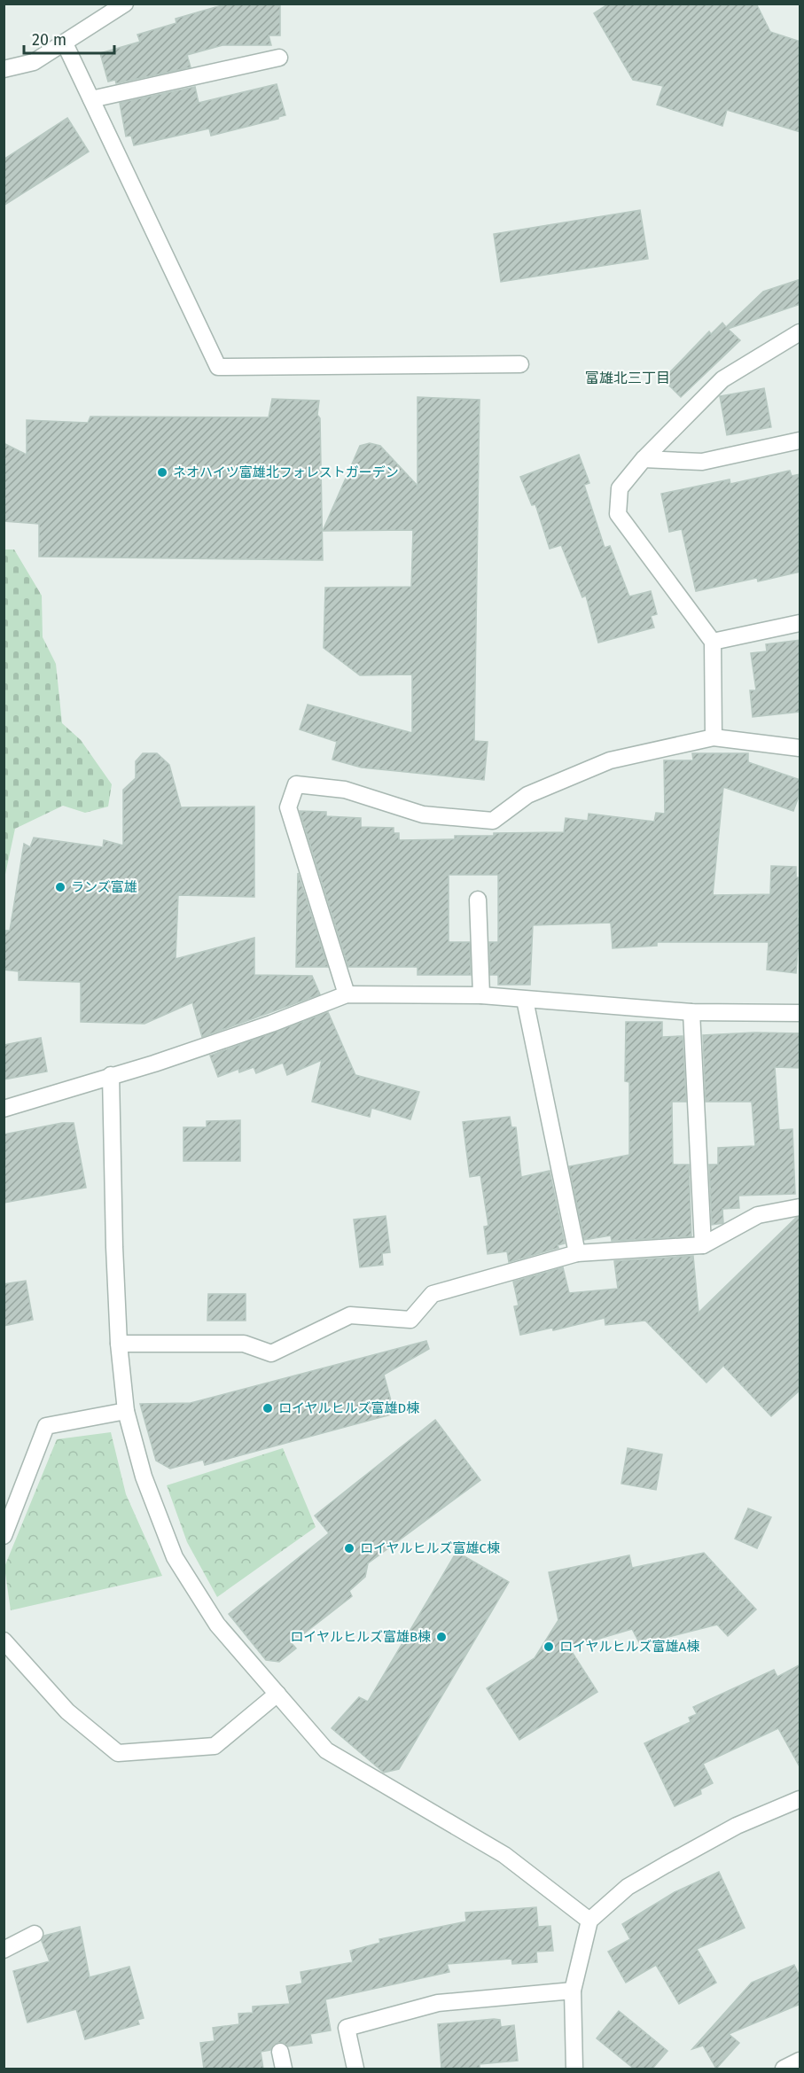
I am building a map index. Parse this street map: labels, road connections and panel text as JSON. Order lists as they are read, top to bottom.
{
  "districts": ["富雄北三丁目"],
  "places": [
    "ネオハイツ富雄北フォレストガーデン",
    "ランズ富雄",
    "ロイヤルヒルズ富雄D棟",
    "ロイヤルヒルズ富雄C棟",
    "ロイヤルヒルズ富雄B棟",
    "ロイヤルヒルズ富雄A棟"
  ],
  "scale_bar": "20 m"
}
